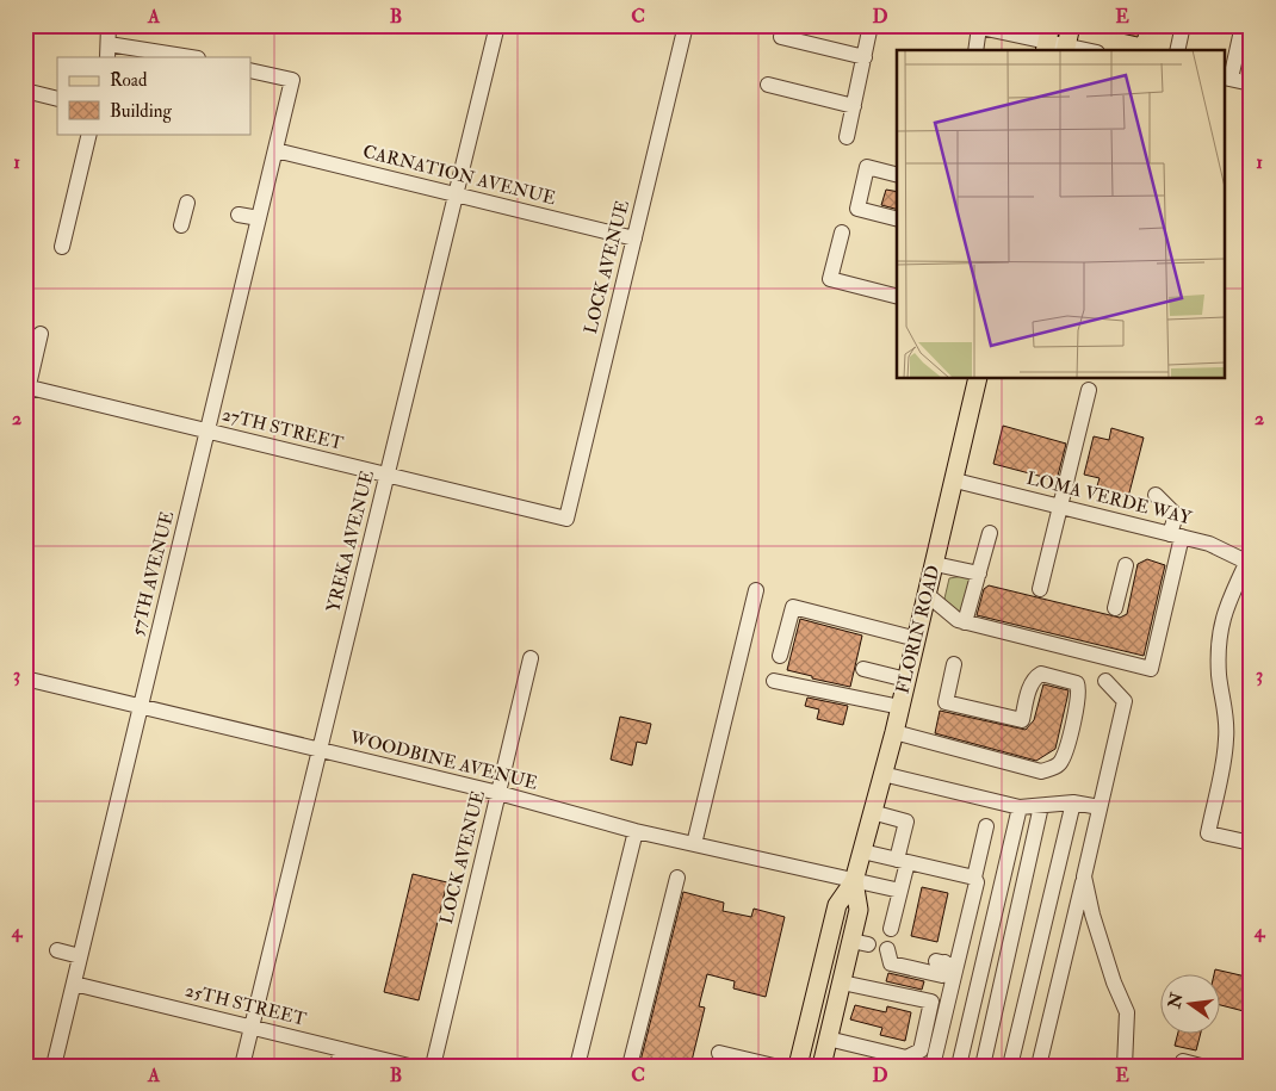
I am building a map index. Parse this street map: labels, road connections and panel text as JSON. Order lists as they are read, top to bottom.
{
  "streets": {
    "main road": ["FLORIN ROAD"],
    "street": [
      "CARNATION AVENUE",
      "LOCK AVENUE",
      "27TH STREET",
      "LOMA VERDE WAY",
      "YREKA AVENUE",
      "57TH AVENUE",
      "WOODBINE AVENUE",
      "25TH STREET"
    ]
  },
  "crossings": [
    ["CARNATION AVENUE", "LOCK AVENUE"],
    ["CARNATION AVENUE", "YREKA AVENUE"],
    ["CARNATION AVENUE", "57TH AVENUE"],
    ["LOCK AVENUE", "27TH STREET"],
    ["LOCK AVENUE", "WOODBINE AVENUE"],
    ["27TH STREET", "YREKA AVENUE"],
    ["27TH STREET", "57TH AVENUE"],
    ["LOMA VERDE WAY", "FLORIN ROAD"],
    ["YREKA AVENUE", "WOODBINE AVENUE"],
    ["YREKA AVENUE", "25TH STREET"],
    ["57TH AVENUE", "WOODBINE AVENUE"],
    ["57TH AVENUE", "25TH STREET"],
    ["FLORIN ROAD", "WOODBINE AVENUE"]
  ],
  "legend": ["Road", "Building"],
  "north": "left",
  "grid": {
    "columns": [
      "A",
      "B",
      "C",
      "D",
      "E"
    ],
    "rows": [
      "1",
      "2",
      "3",
      "4"
    ]
  }
}
